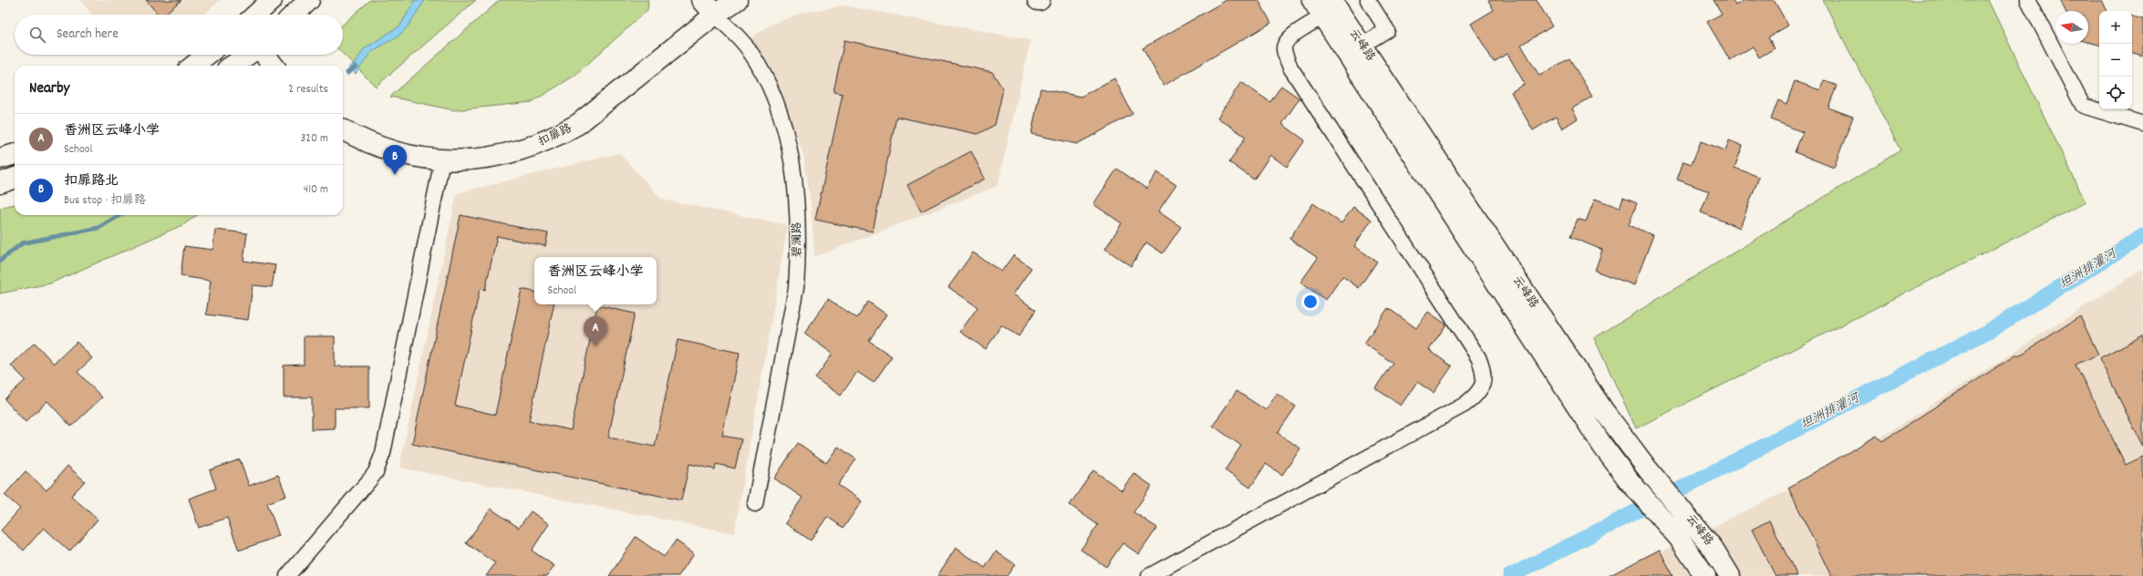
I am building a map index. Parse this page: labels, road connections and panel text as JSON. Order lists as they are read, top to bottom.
{
  "streets": {
    "street": ["云峰路", "扣扉路", "碧澜路"]
  },
  "crossings": [
    ["扣扉路", "碧澜路"]
  ],
  "water": ["坦洲排灌河"],
  "north": "left",
  "page": {
    "map_buttons": ["+", "−"],
    "search": "Search here",
    "heading": ["Nearby", "2 results"],
    "list": [
      {
        "mark": "A",
        "name": "香洲区云峰小学",
        "note": "School",
        "value": "320 m"
      },
      {
        "mark": "B",
        "name": "扣扉路北",
        "note": "Bus stop · 扣扉路",
        "value": "410 m"
      }
    ],
    "pins": ["B", "A"],
    "popup": ["香洲区云峰小学", "School"]
  }
}
